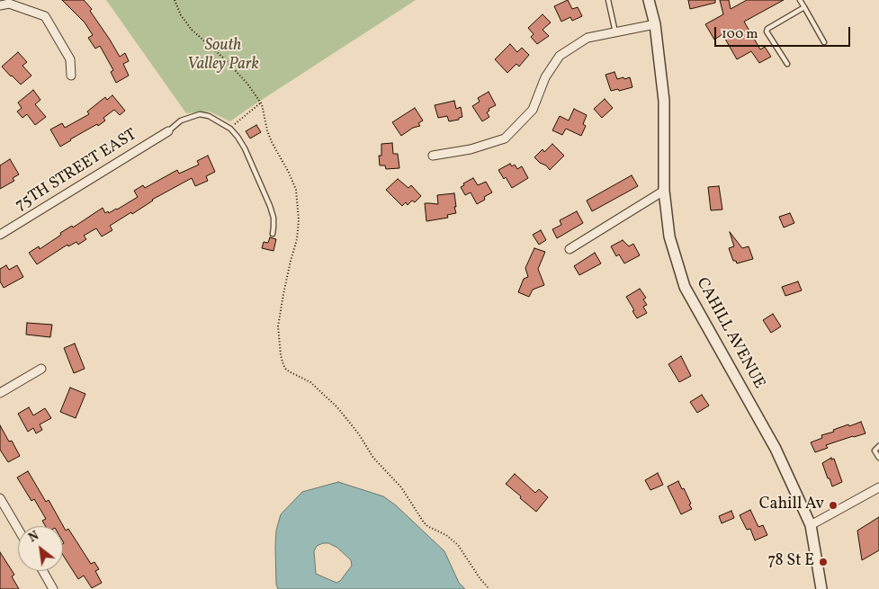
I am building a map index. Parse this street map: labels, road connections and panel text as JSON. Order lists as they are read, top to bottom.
{
  "streets": {
    "street": ["75TH STREET EAST", "CAHILL AVENUE"]
  },
  "parks": ["South Valley Park"],
  "places": ["Cahill Av", "78 St E"],
  "scale_bar": "100 m",
  "north": "top left"
}
